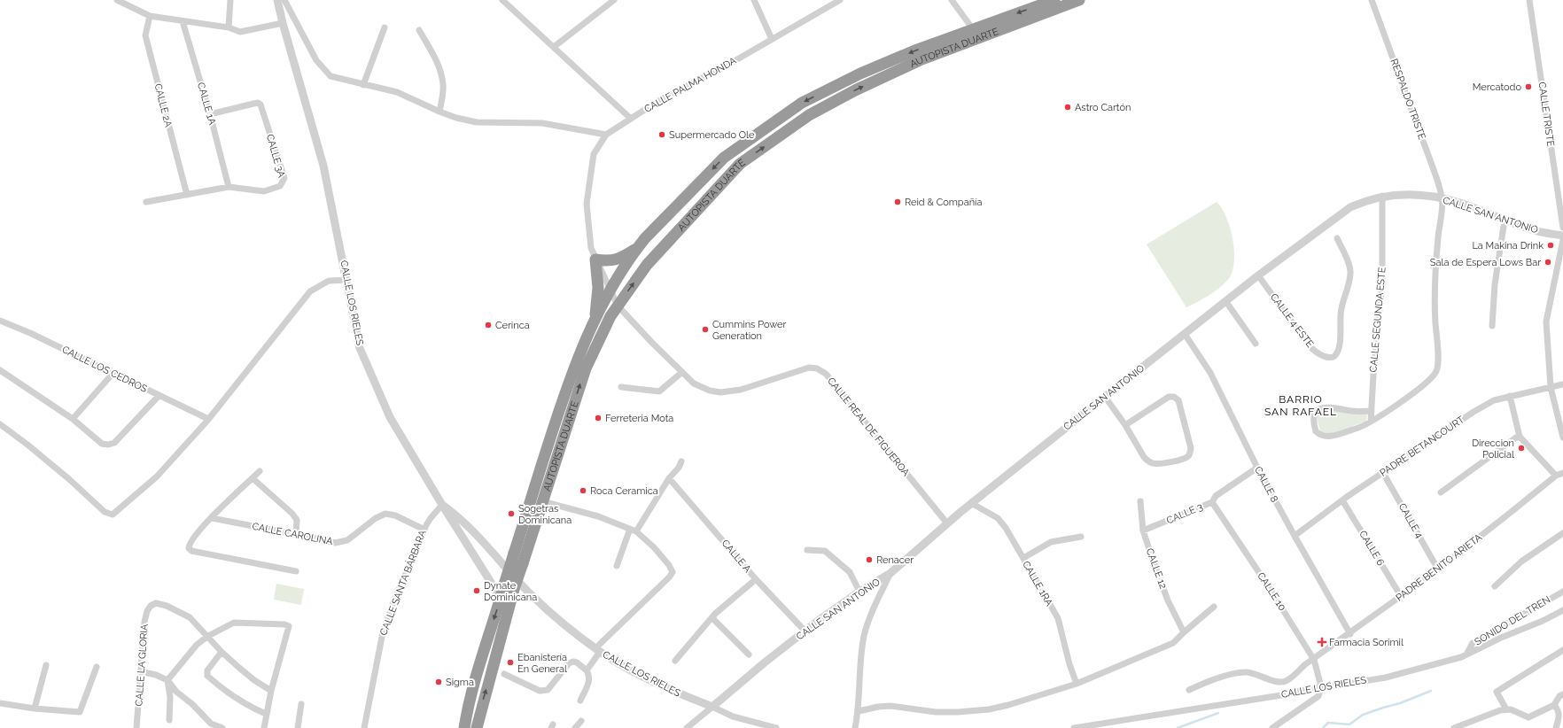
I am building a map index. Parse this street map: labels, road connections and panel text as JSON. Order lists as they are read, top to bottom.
{
  "streets": {
    "highway": ["AUTOPISTA DUARTE"],
    "street": [
      "CALLE PALMA HONDA",
      "RESPALDO TRISTE",
      "CALLE 1A",
      "CALLE 2A",
      "CALLE TRISTE",
      "CALLE 3A",
      "CALLE SAN ANTONIO",
      "CALLE LOS RIELES",
      "CALLE SEGUNDA ESTE",
      "CALLE 4 ESTE",
      "CALLE LOS CEDROS",
      "CALLE REAL DE FIGUEROA",
      "PADRE BETANCOURT",
      "CALLE 8",
      "CALLE 3",
      "CALLE 4",
      "CALLE CAROLINA",
      "CALLE 6",
      "CALLE A",
      "PADRE BENITO ARIETA",
      "CALLE 12",
      "CALLE SANTA BÁRBARA",
      "CALLE 1RA",
      "CALLE 10",
      "SONIDO DEL TREN",
      "CALLE LA GLORIA"
    ]
  },
  "crossings": [
    ["AUTOPISTA DUARTE", "CALLE PALMA HONDA"],
    ["AUTOPISTA DUARTE", "CALLE LOS RIELES"],
    ["AUTOPISTA DUARTE", "CALLE REAL DE FIGUEROA"],
    ["CALLE PALMA HONDA", "CALLE REAL DE FIGUEROA"],
    ["RESPALDO TRISTE", "CALLE SAN ANTONIO"],
    ["CALLE 1A", "CALLE 3A"],
    ["CALLE 2A", "CALLE 3A"],
    ["CALLE SAN ANTONIO", "CALLE LOS RIELES"],
    ["CALLE SAN ANTONIO", "CALLE SEGUNDA ESTE"],
    ["CALLE SAN ANTONIO", "CALLE 4 ESTE"],
    ["CALLE SAN ANTONIO", "CALLE REAL DE FIGUEROA"],
    ["CALLE SAN ANTONIO", "CALLE 8"],
    ["CALLE SAN ANTONIO", "CALLE A"],
    ["CALLE SAN ANTONIO", "CALLE 1RA"],
    ["CALLE LOS RIELES", "CALLE SANTA BÁRBARA"],
    ["CALLE LOS RIELES", "CALLE 10"],
    ["CALLE LOS RIELES", "SONIDO DEL TREN"],
    ["PADRE BETANCOURT", "CALLE 8"],
    ["PADRE BETANCOURT", "CALLE 4"],
    ["PADRE BETANCOURT", "CALLE 6"],
    ["CALLE 8", "CALLE 3"],
    ["CALLE 8", "PADRE BENITO ARIETA"],
    ["CALLE 3", "CALLE 12"],
    ["CALLE 3", "CALLE 10"],
    ["CALLE 4", "PADRE BENITO ARIETA"],
    ["CALLE CAROLINA", "CALLE SANTA BÁRBARA"],
    ["CALLE 6", "PADRE BENITO ARIETA"],
    ["PADRE BENITO ARIETA", "CALLE 10"]
  ],
  "districts": ["BARRIO SAN RAFAEL"],
  "places": {
    "other": [
      "Mercatodo",
      "Astro Cartón",
      "Supermercado Ole",
      "Reid & Compañía",
      "La Makina Drink",
      "Sala de Espera Lows Bar",
      "Cerinca",
      "Cummins Power Generation",
      "Ferreteria Mota",
      "Direccion Policial",
      "Roca Ceramica",
      "Sogetras Dominicana",
      "Renacer",
      "Dynate Dominicana",
      "Ebanistería En General",
      "Sigma"
    ],
    "health": ["Farmacia Sorimil"]
  }
}
